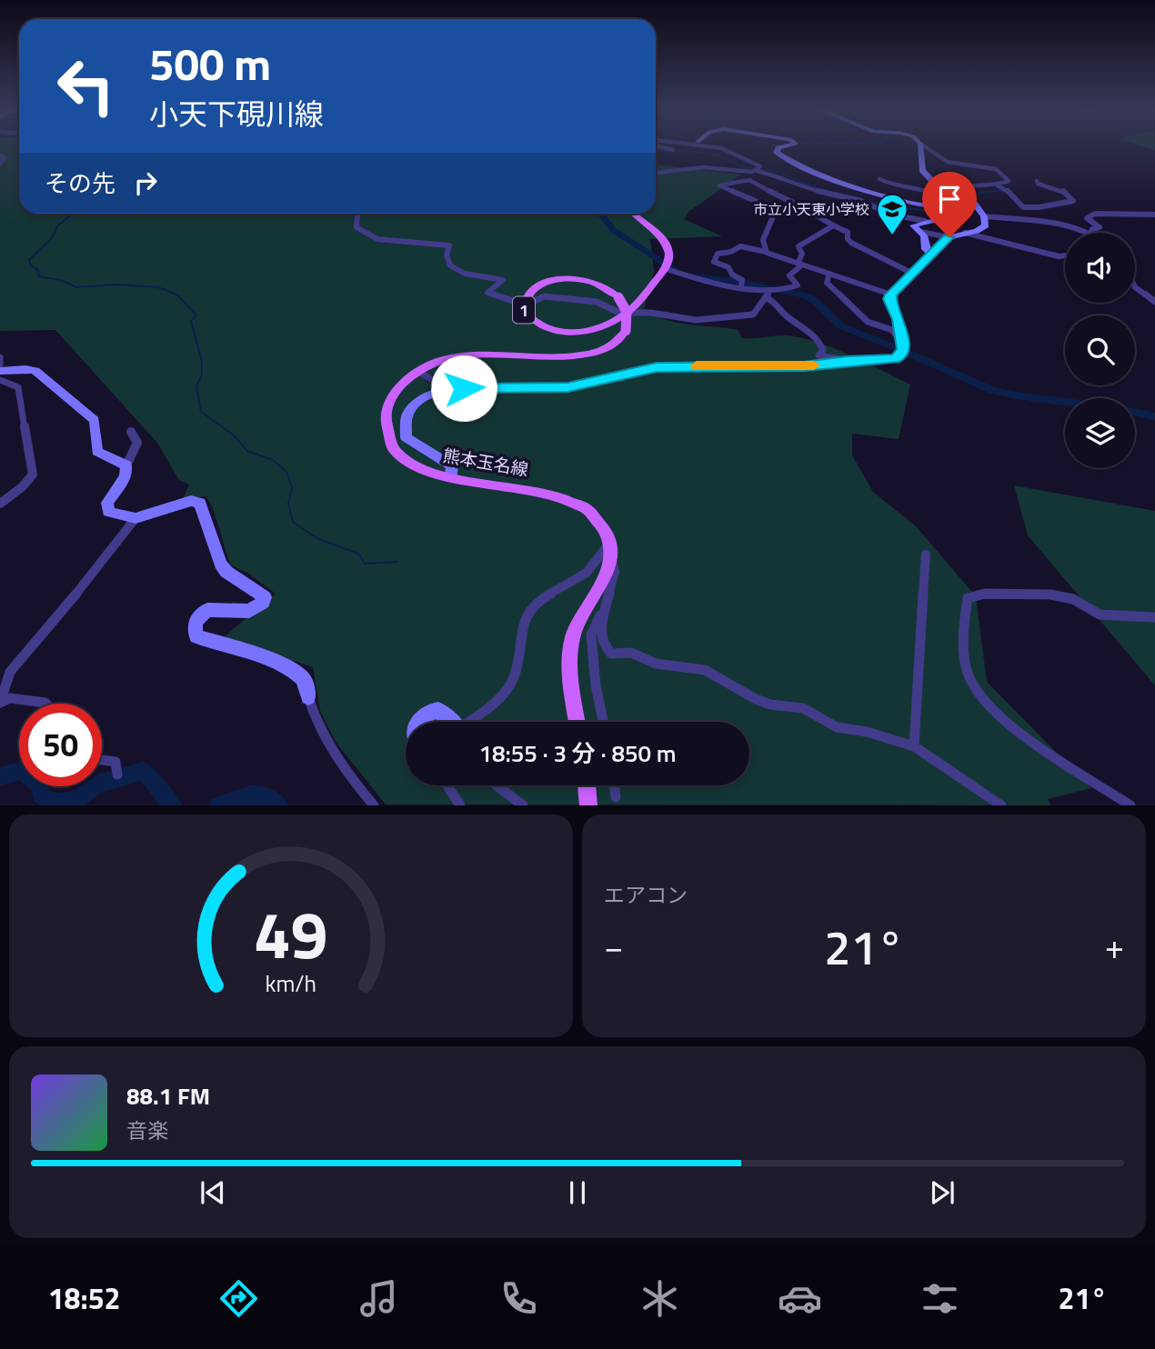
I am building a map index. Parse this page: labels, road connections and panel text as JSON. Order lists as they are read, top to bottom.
{
  "streets": {
    "main road": ["1", "熊本玉名線"]
  },
  "places": {
    "school or university": ["市立小天東小学校"]
  },
  "page": {
    "turn": ["500 m", "小天下硯川線"],
    "then": "その先",
    "limit": "50",
    "trip": "18:55 · 3 分 · 850 m",
    "tile": "エアコン",
    "heat": ["−", "21°", "+"],
    "song": ["88.1 FM", "音楽"],
    "tabs": ["18:52", "21°"],
    "gauge": ["49", "km/h"]
  }
}
